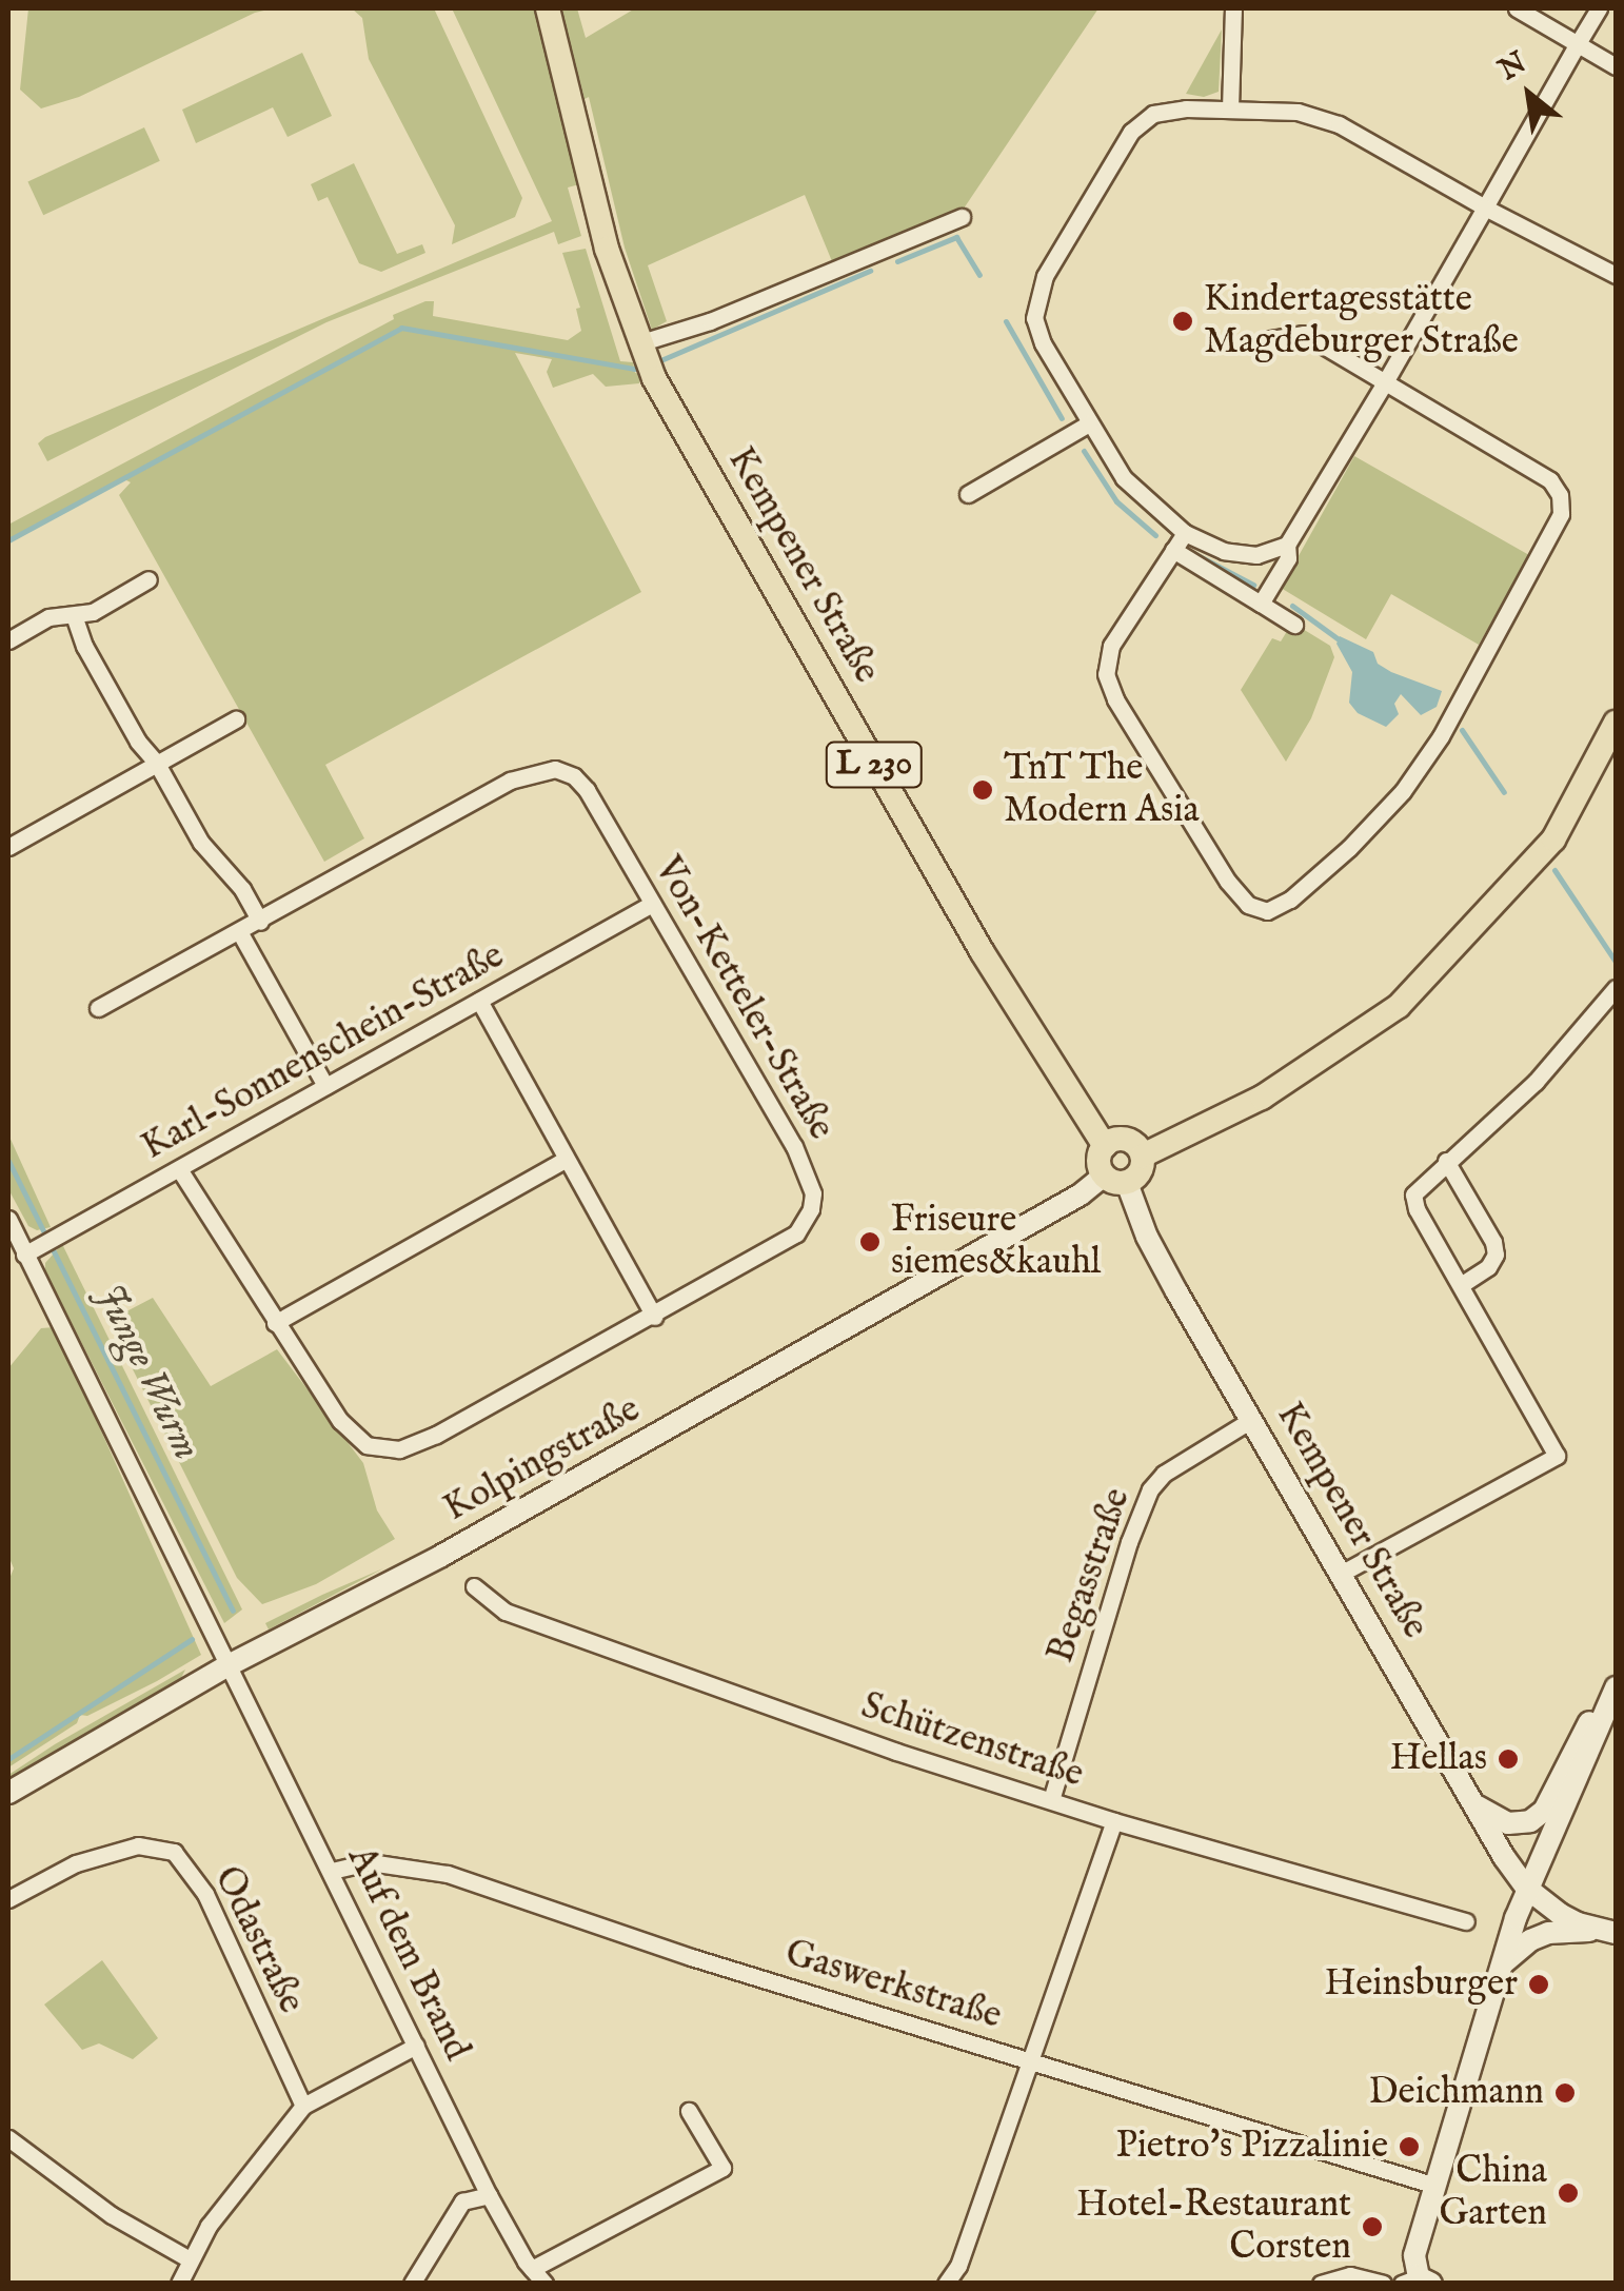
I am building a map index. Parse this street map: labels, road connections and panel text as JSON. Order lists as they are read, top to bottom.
{
  "streets": {
    "main road": ["Kempener Straße", "L 230"],
    "street": [
      "Von-Ketteler-Straße",
      "Karl-Sonnenschein-Straße",
      "Kolpingstraße",
      "Begasstraße",
      "Schützenstraße",
      "Odastraße",
      "Auf dem Brand",
      "Gaswerkstraße"
    ]
  },
  "crossings": [
    ["Kempener Straße", "Kolpingstraße"],
    ["Kempener Straße", "Begasstraße"],
    ["Von-Ketteler-Straße", "Karl-Sonnenschein-Straße"],
    ["Karl-Sonnenschein-Straße", "Auf dem Brand"],
    ["Kolpingstraße", "Auf dem Brand"],
    ["Begasstraße", "Schützenstraße"],
    ["Auf dem Brand", "Gaswerkstraße"]
  ],
  "water": ["Junge Wurm"],
  "places": [
    "Kindertagesstätte Magdeburger Straße",
    "TnT The Modern Asia",
    "Friseure siemes&kauhl",
    "Hellas",
    "Heinsburger",
    "Deichmann",
    "Pietro's Pizzalinie",
    "China Garten",
    "Hotel-Restaurant Corsten"
  ],
  "north": "top left"
}
